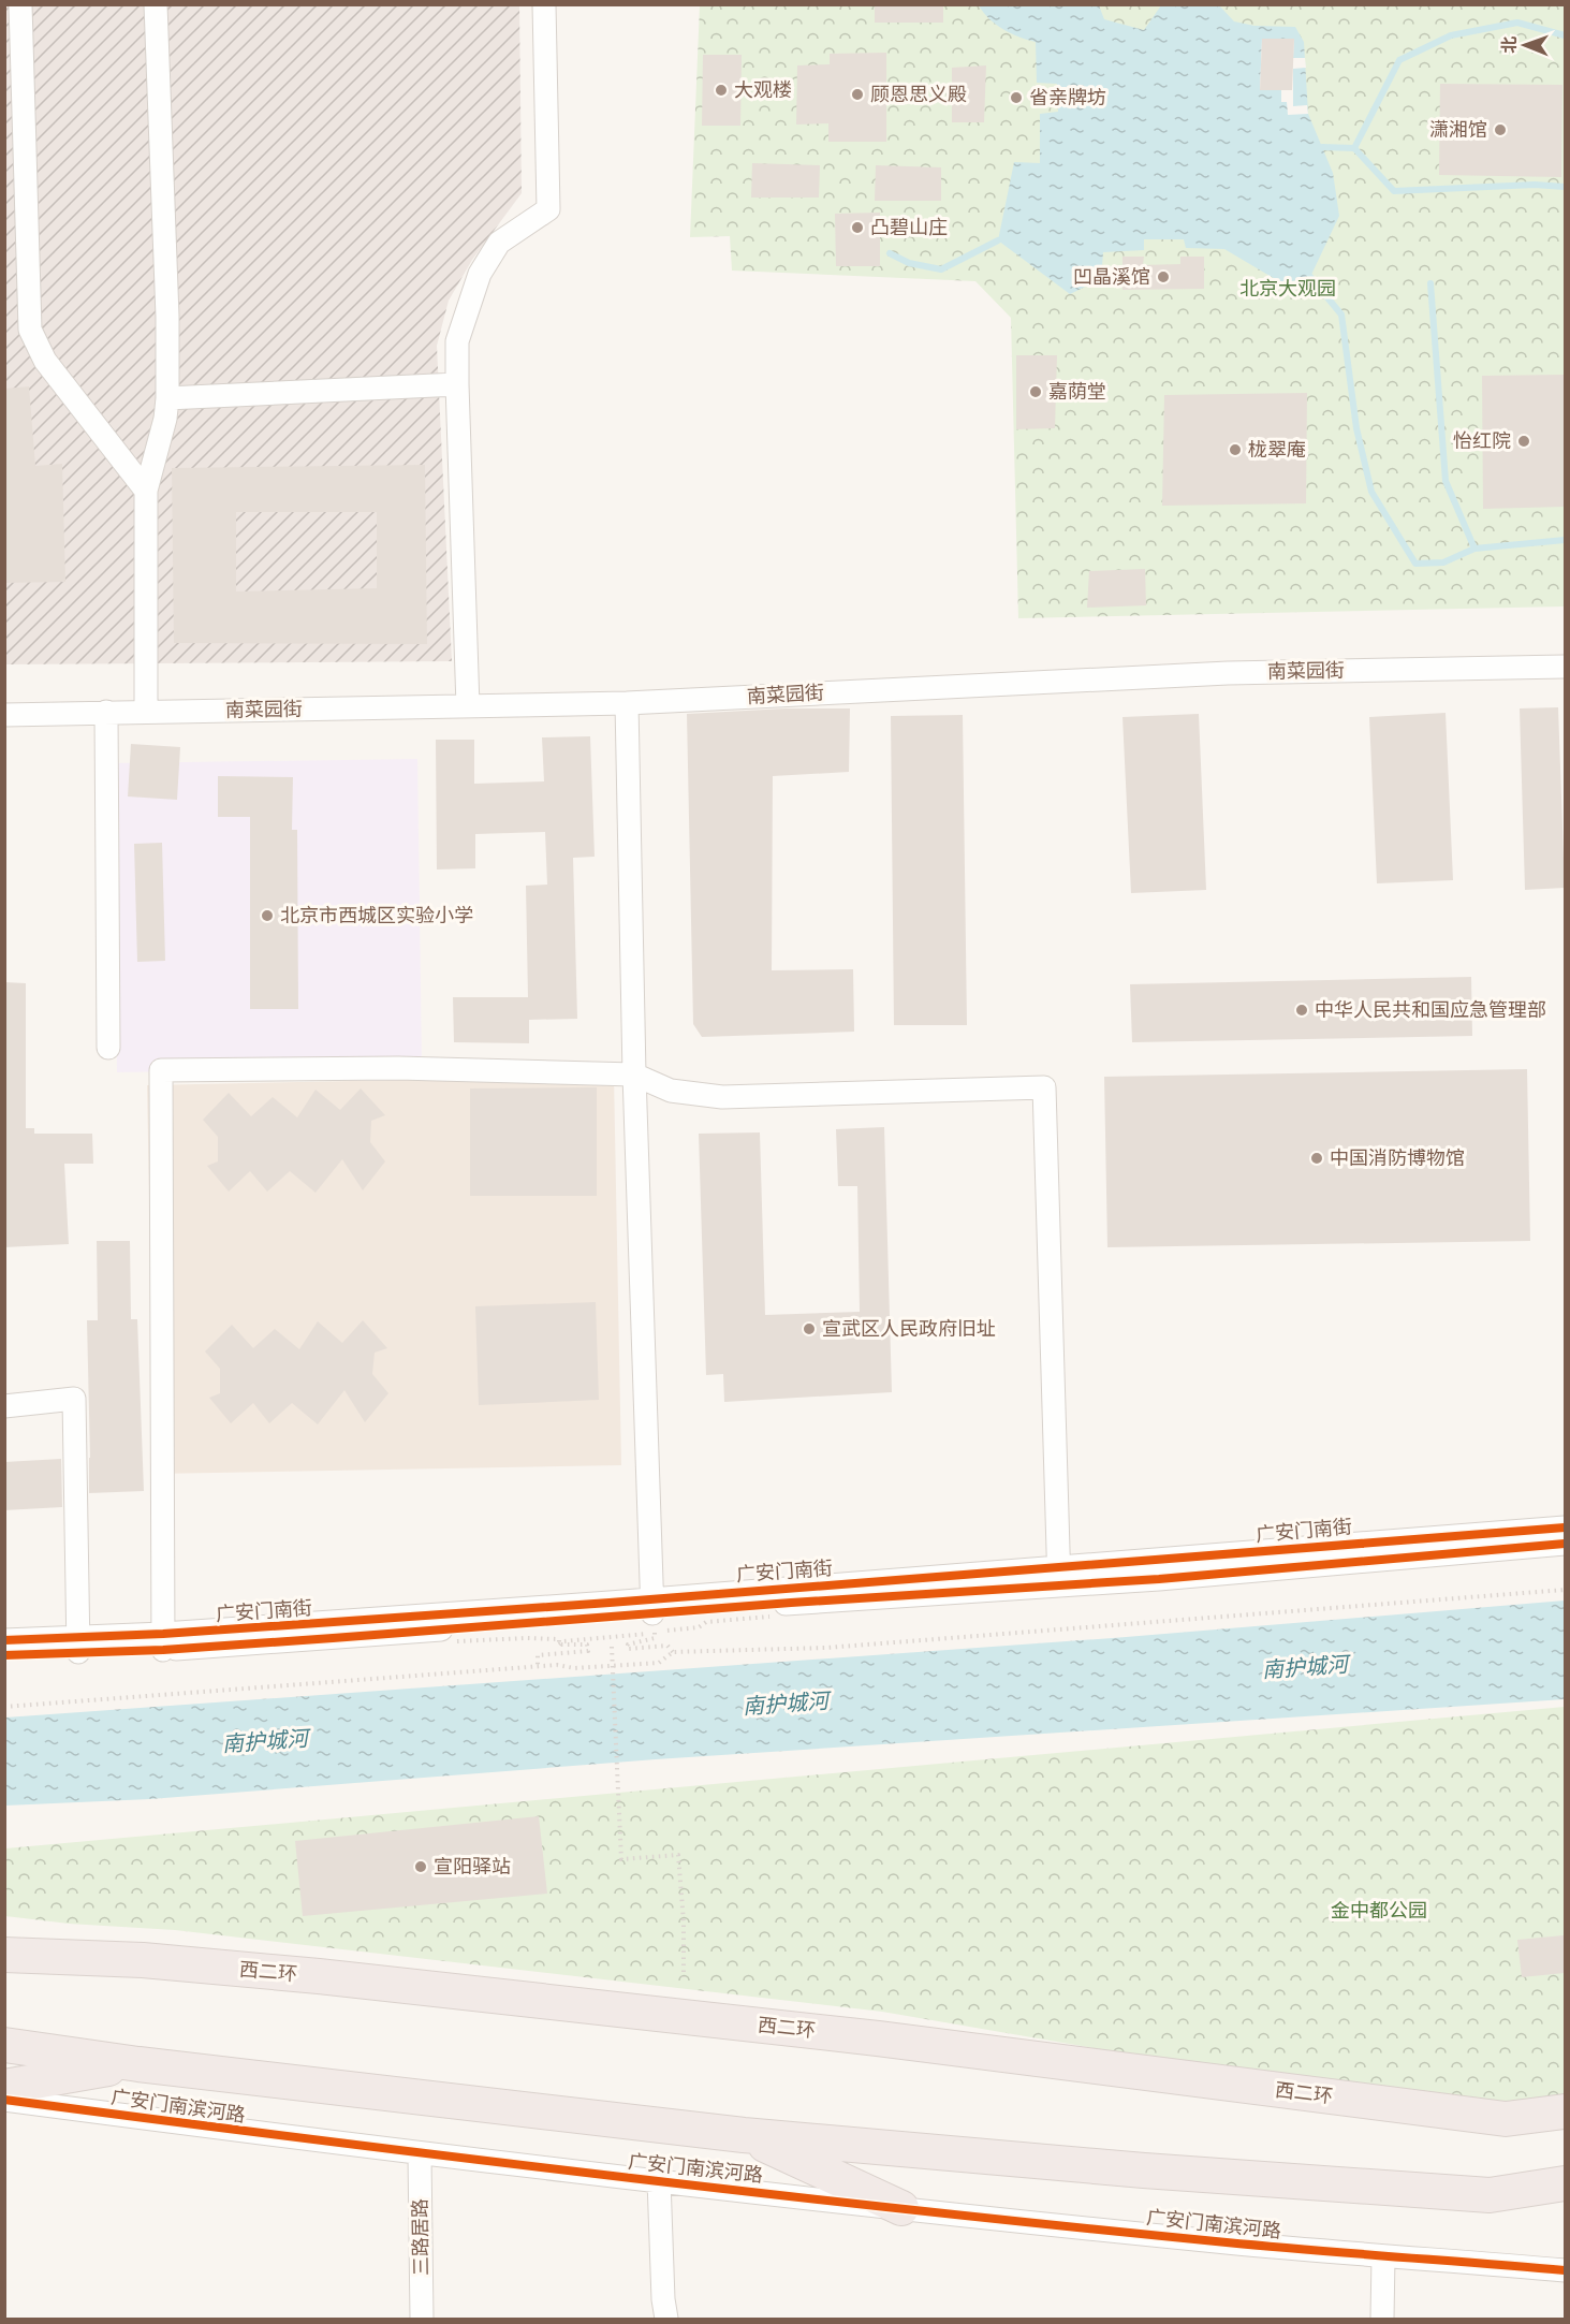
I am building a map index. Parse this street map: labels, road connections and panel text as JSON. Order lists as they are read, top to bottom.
{
  "streets": {
    "highway": ["西二环"],
    "street": [
      "南菜园街",
      "广安门南街",
      "广安门南滨河路",
      "三路居路"
    ]
  },
  "crossings": [
    ["广安门南滨河路", "三路居路"]
  ],
  "water": ["南护城河"],
  "parks": ["北京大观园", "金中都公园"],
  "places": [
    "大观楼",
    "顾恩思义殿",
    "省亲牌坊",
    "潇湘馆",
    "凸碧山庄",
    "凹晶溪馆",
    "嘉荫堂",
    "怡红院",
    "栊翠庵",
    "北京市西城区实验小学",
    "中华人民共和国应急管理部",
    "中国消防博物馆",
    "宣武区人民政府旧址",
    "宣阳驿站"
  ],
  "north": "left"
}
